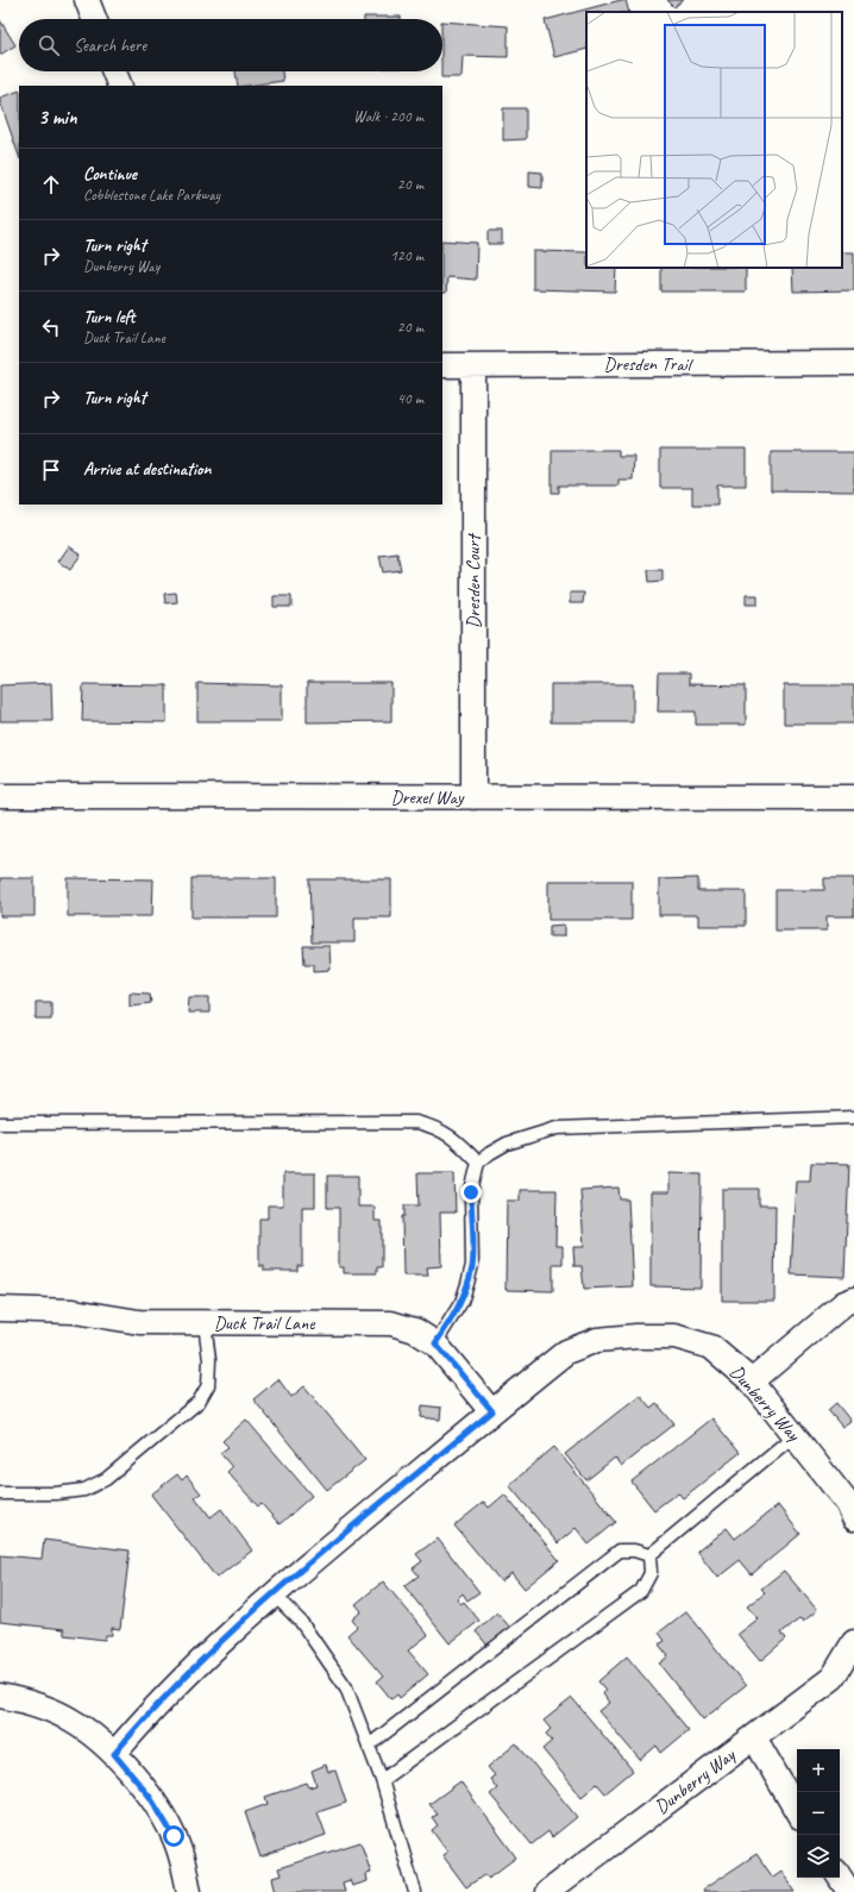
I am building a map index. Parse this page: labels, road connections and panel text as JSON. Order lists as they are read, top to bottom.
{
  "streets": {
    "street": [
      "Dresden Trail",
      "Dresden Court",
      "Drexel Way",
      "Duck Trail Lane",
      "Dunberry Way"
    ]
  },
  "crossings": [
    ["Dresden Trail", "Dresden Court"],
    ["Dresden Court", "Drexel Way"],
    ["Duck Trail Lane", "Dunberry Way"]
  ],
  "page": {
    "search": "Search here",
    "heading": ["3 min", "Walk · 200 m"],
    "list": [
      ["Continue", "Cobblestone Lake Parkway", "20 m"],
      ["Turn right", "Dunberry Way", "120 m"],
      ["Turn left", "Duck Trail Lane", "20 m"],
      ["Turn right", "40 m"],
      "Arrive at destination"
    ],
    "map_buttons": ["+", "−"]
  }
}
